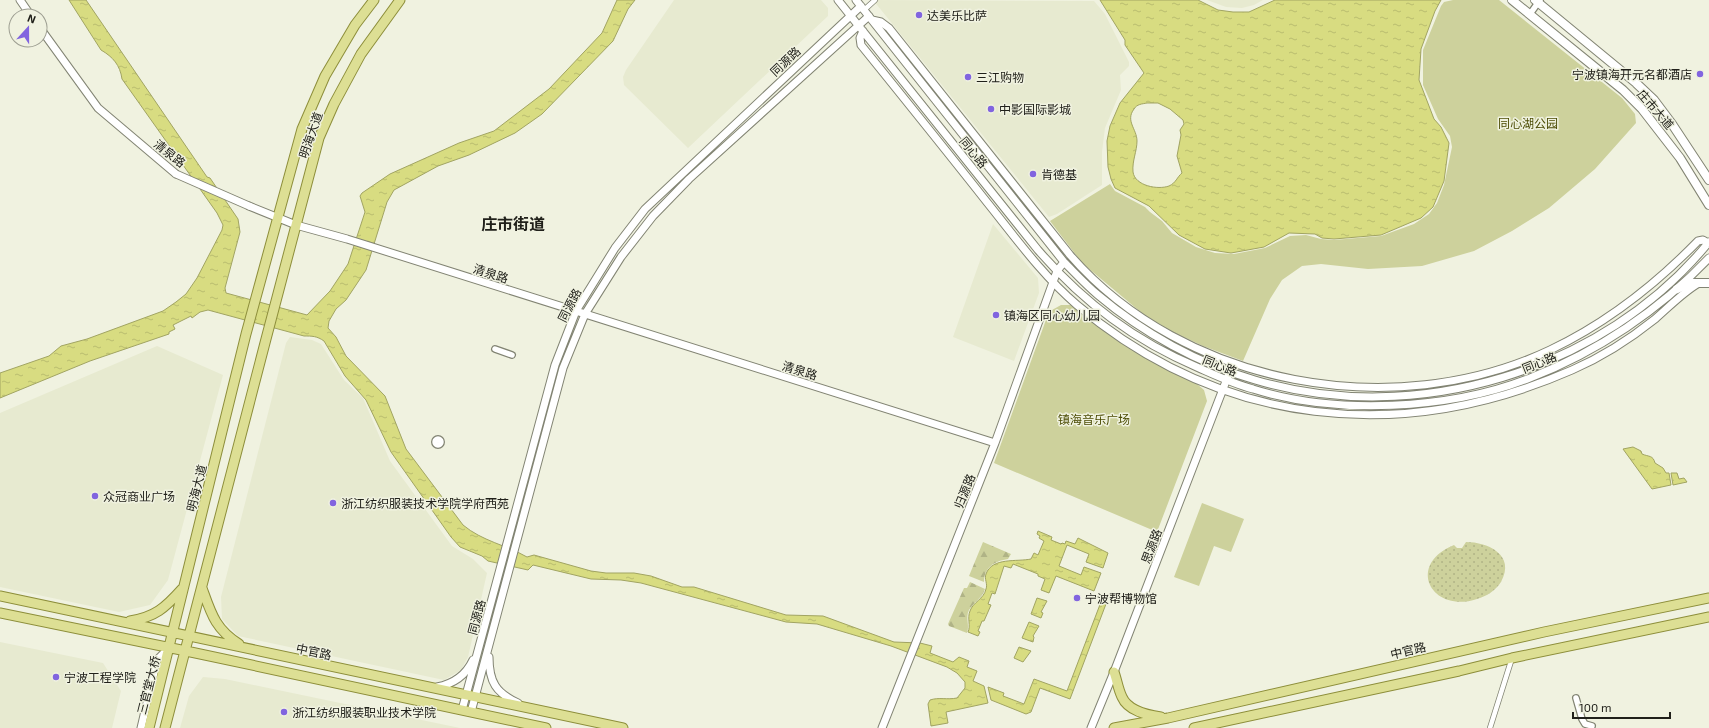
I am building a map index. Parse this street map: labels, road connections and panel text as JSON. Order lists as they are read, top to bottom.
{
  "streets": {
    "main road": [
      "庄市大道",
      "明海大道",
      "中官路",
      "三官堂大桥"
    ],
    "street": [
      "同源路",
      "同心路",
      "清泉路",
      "归源路",
      "思源路"
    ]
  },
  "crossings": [
    ["同源路", "同心路"],
    ["同源路", "清泉路"],
    ["同源路", "中官路"],
    ["明海大道", "清泉路"],
    ["明海大道", "中官路"],
    ["明海大道", "三官堂大桥"],
    ["同心路", "归源路"],
    ["同心路", "思源路"],
    ["清泉路", "归源路"]
  ],
  "districts": ["庄市街道"],
  "parks": ["同心湖公园", "镇海音乐广场"],
  "places": [
    "达美乐比萨",
    "宁波镇海开元名都酒店",
    "三江购物",
    "中影国际影城",
    "肯德基",
    "镇海区同心幼儿园",
    "众冠商业广场",
    "浙江纺织服装技术学院学府西苑",
    "宁波帮博物馆",
    "宁波工程学院",
    "浙江纺织服装职业技术学院"
  ],
  "scale_bar": "100 m",
  "north": "top"
}
